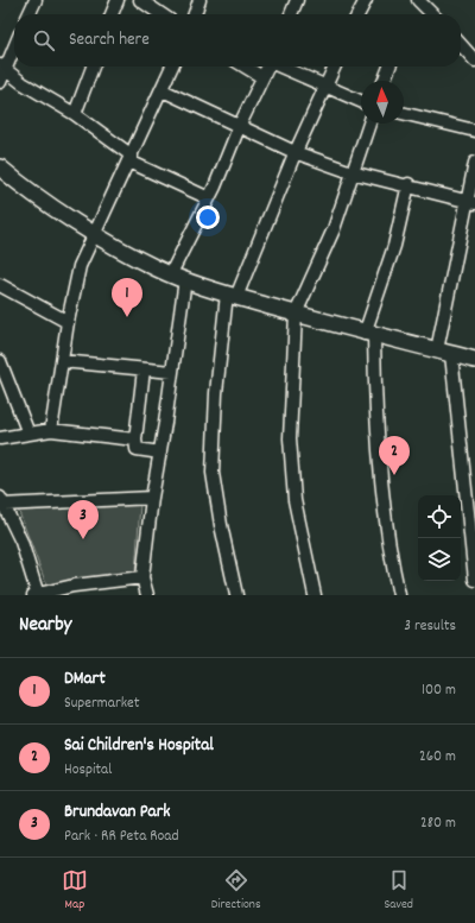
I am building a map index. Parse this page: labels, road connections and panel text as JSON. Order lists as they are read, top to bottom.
{
  "north": "top",
  "page": {
    "search": "Search here",
    "pins": ["1", "2", "3"],
    "heading": ["Nearby", "3 results"],
    "list": [
      {
        "mark": "1",
        "name": "DMart",
        "note": "Supermarket",
        "value": "100 m"
      },
      {
        "mark": "2",
        "name": "Sai Children's Hospital",
        "note": "Hospital",
        "value": "260 m"
      },
      {
        "mark": "3",
        "name": "Brundavan Park",
        "note": "Park · RR Peta Road",
        "value": "280 m"
      }
    ],
    "nav": ["Map", "Directions", "Saved"]
  }
}
